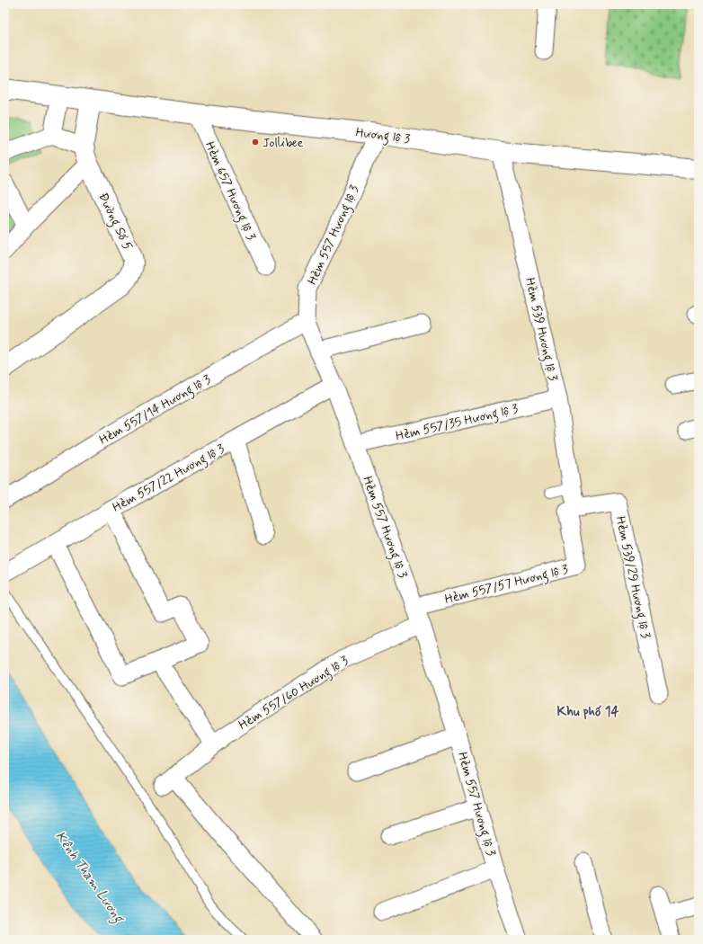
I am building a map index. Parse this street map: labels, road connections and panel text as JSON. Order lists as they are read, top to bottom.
{
  "streets": {
    "street": [
      "Hương lộ 3",
      "Hẻm 657 Hương lộ 3",
      "Đường Số 5",
      "Hẻm 557 Hương lộ 3",
      "Hẻm 539 Hương lộ 3",
      "Hẻm 557/14 Hương lộ 3",
      "Hẻm 557/35 Hương lộ 3",
      "Hẻm 557/22 Hương lộ 3",
      "Hẻm 539/29 Hương lộ 3",
      "Hẻm 557/57 Hương lộ 3",
      "Hẻm 557/60 Hương lộ 3"
    ]
  },
  "crossings": [
    ["Hương lộ 3", "Hẻm 657 Hương lộ 3"],
    ["Hương lộ 3", "Hẻm 557 Hương lộ 3"],
    ["Hương lộ 3", "Hẻm 539 Hương lộ 3"],
    ["Hẻm 557 Hương lộ 3", "Hẻm 557/14 Hương lộ 3"],
    ["Hẻm 557 Hương lộ 3", "Hẻm 557/35 Hương lộ 3"],
    ["Hẻm 557 Hương lộ 3", "Hẻm 557/22 Hương lộ 3"],
    ["Hẻm 557 Hương lộ 3", "Hẻm 557/57 Hương lộ 3"],
    ["Hẻm 557 Hương lộ 3", "Hẻm 557/60 Hương lộ 3"],
    ["Hẻm 539 Hương lộ 3", "Hẻm 557/35 Hương lộ 3"],
    ["Hẻm 539 Hương lộ 3", "Hẻm 539/29 Hương lộ 3"],
    ["Hẻm 539 Hương lộ 3", "Hẻm 557/57 Hương lộ 3"],
    ["Hẻm 539/29 Hương lộ 3", "Hẻm 557/57 Hương lộ 3"]
  ],
  "districts": ["Khu phố 14"],
  "water": ["Kênh Tham Lương"],
  "places": ["Jollibee"]
}
